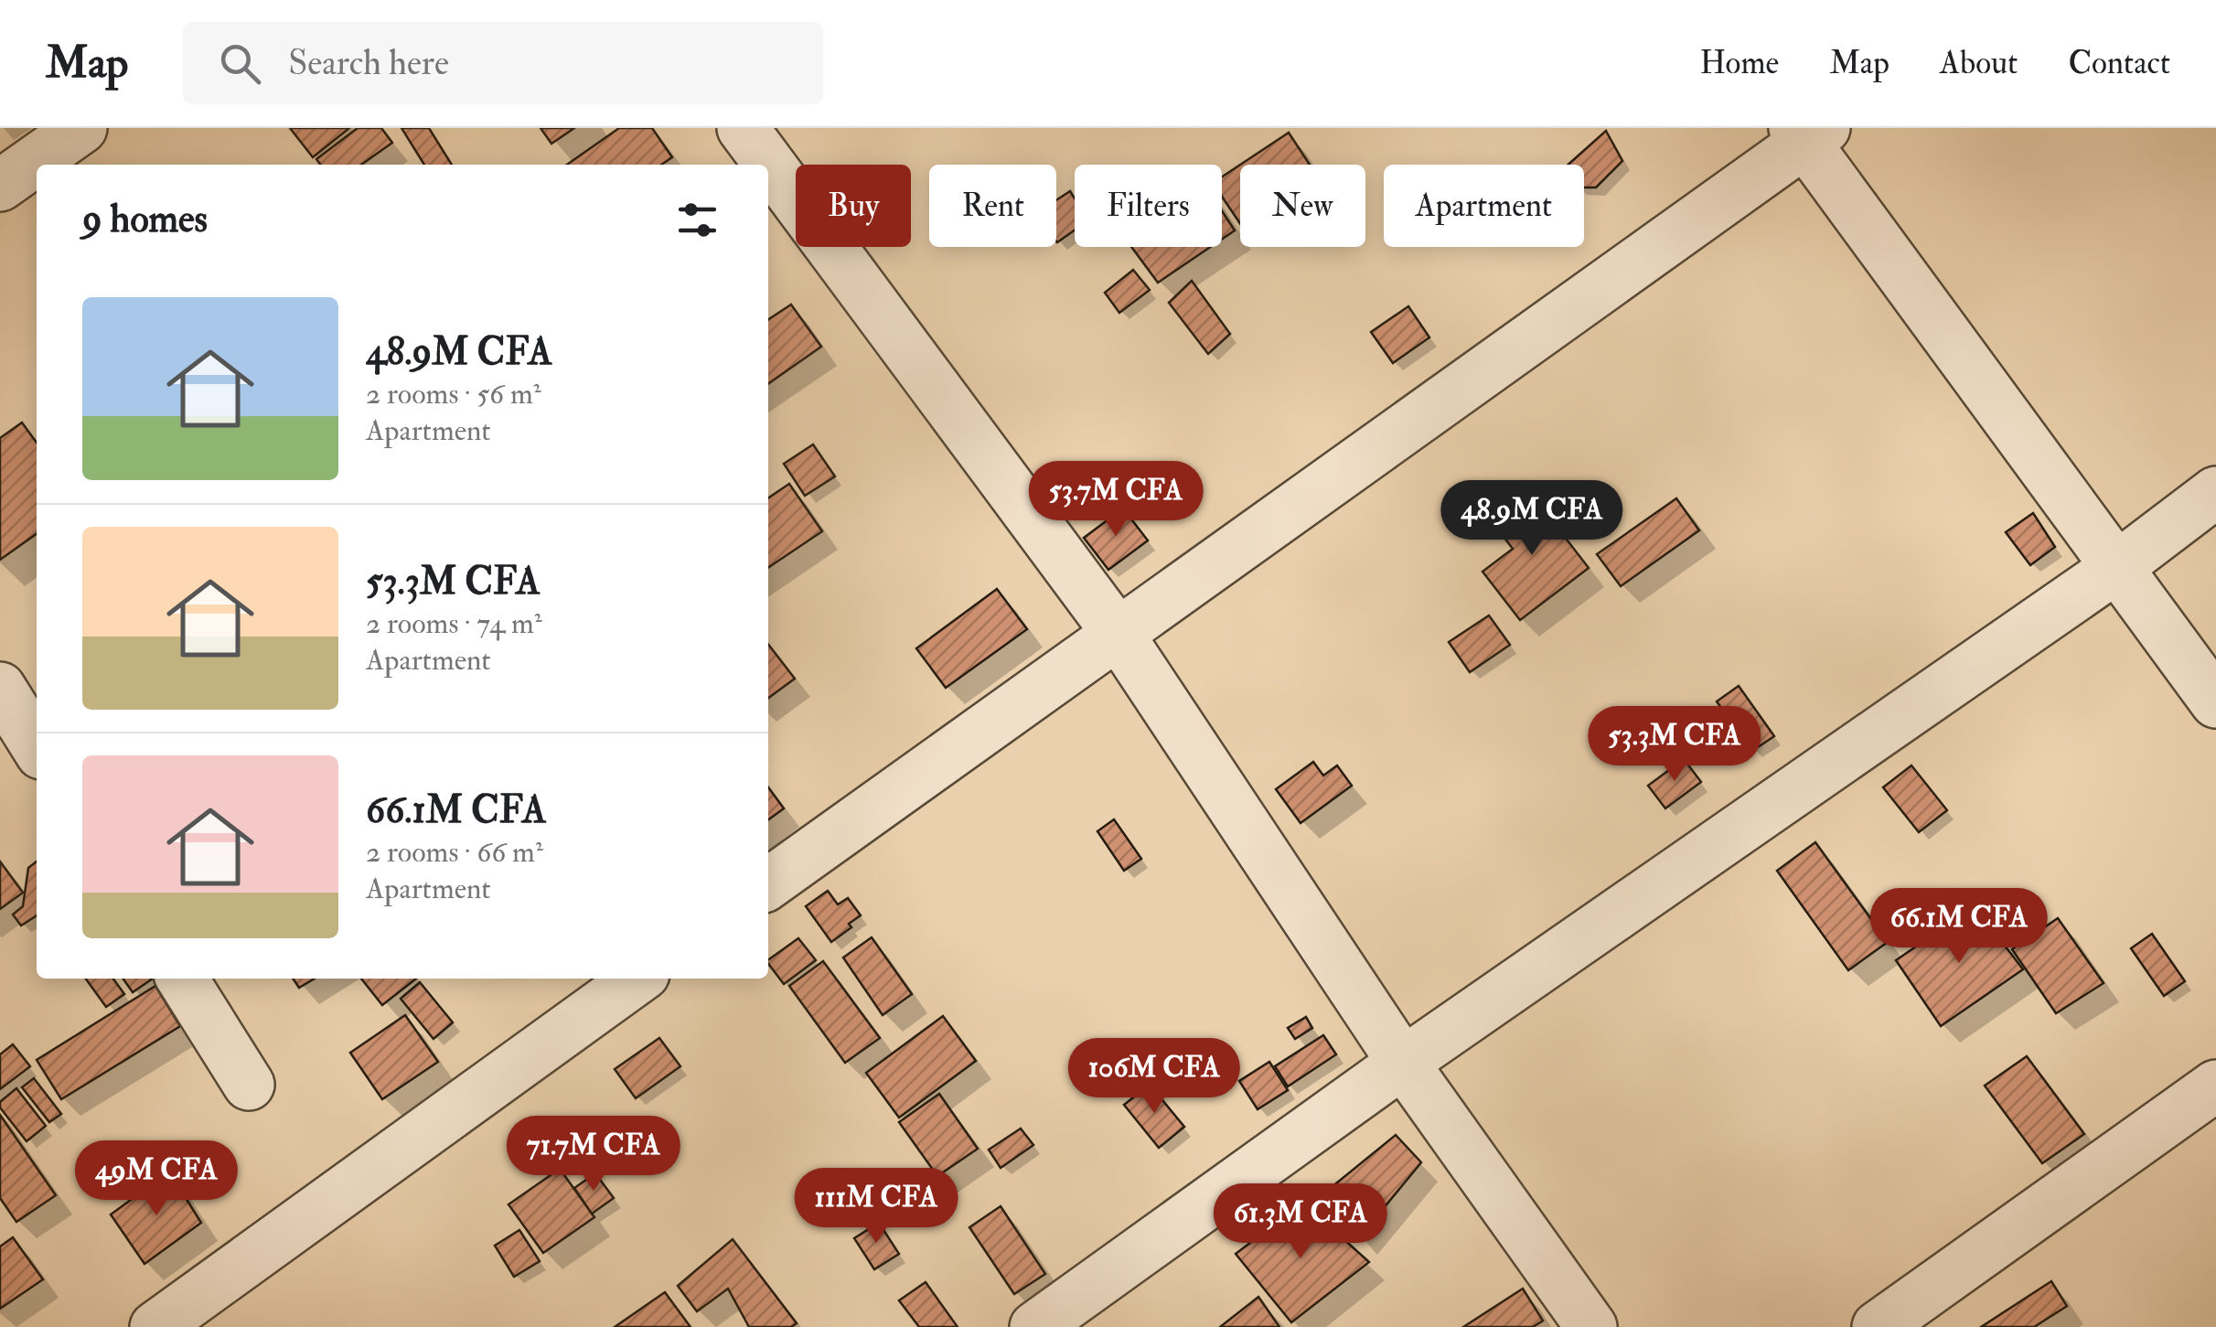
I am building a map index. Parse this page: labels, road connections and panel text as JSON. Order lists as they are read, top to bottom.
{
  "page": {
    "header": "Map",
    "search": "Search here",
    "nav": [
      "Home",
      "Map",
      "About",
      "Contact"
    ],
    "chip": [
      "Buy",
      "Rent",
      "Filters",
      "New",
      "Apartment"
    ],
    "heading": "9 homes",
    "list": [
      {
        "name": "48.9M CFA",
        "note": "2 rooms · 56 m² · Apartment"
      },
      {
        "name": "53.3M CFA",
        "note": "2 rooms · 74 m² · Apartment"
      },
      {
        "name": "66.1M CFA",
        "note": "2 rooms · 66 m² · Apartment"
      }
    ],
    "price": [
      "53.7M CFA",
      "48.9M CFA",
      "53.3M CFA",
      "66.1M CFA",
      "106M CFA",
      "71.7M CFA",
      "49M CFA",
      "111M CFA",
      "61.3M CFA"
    ]
  }
}
